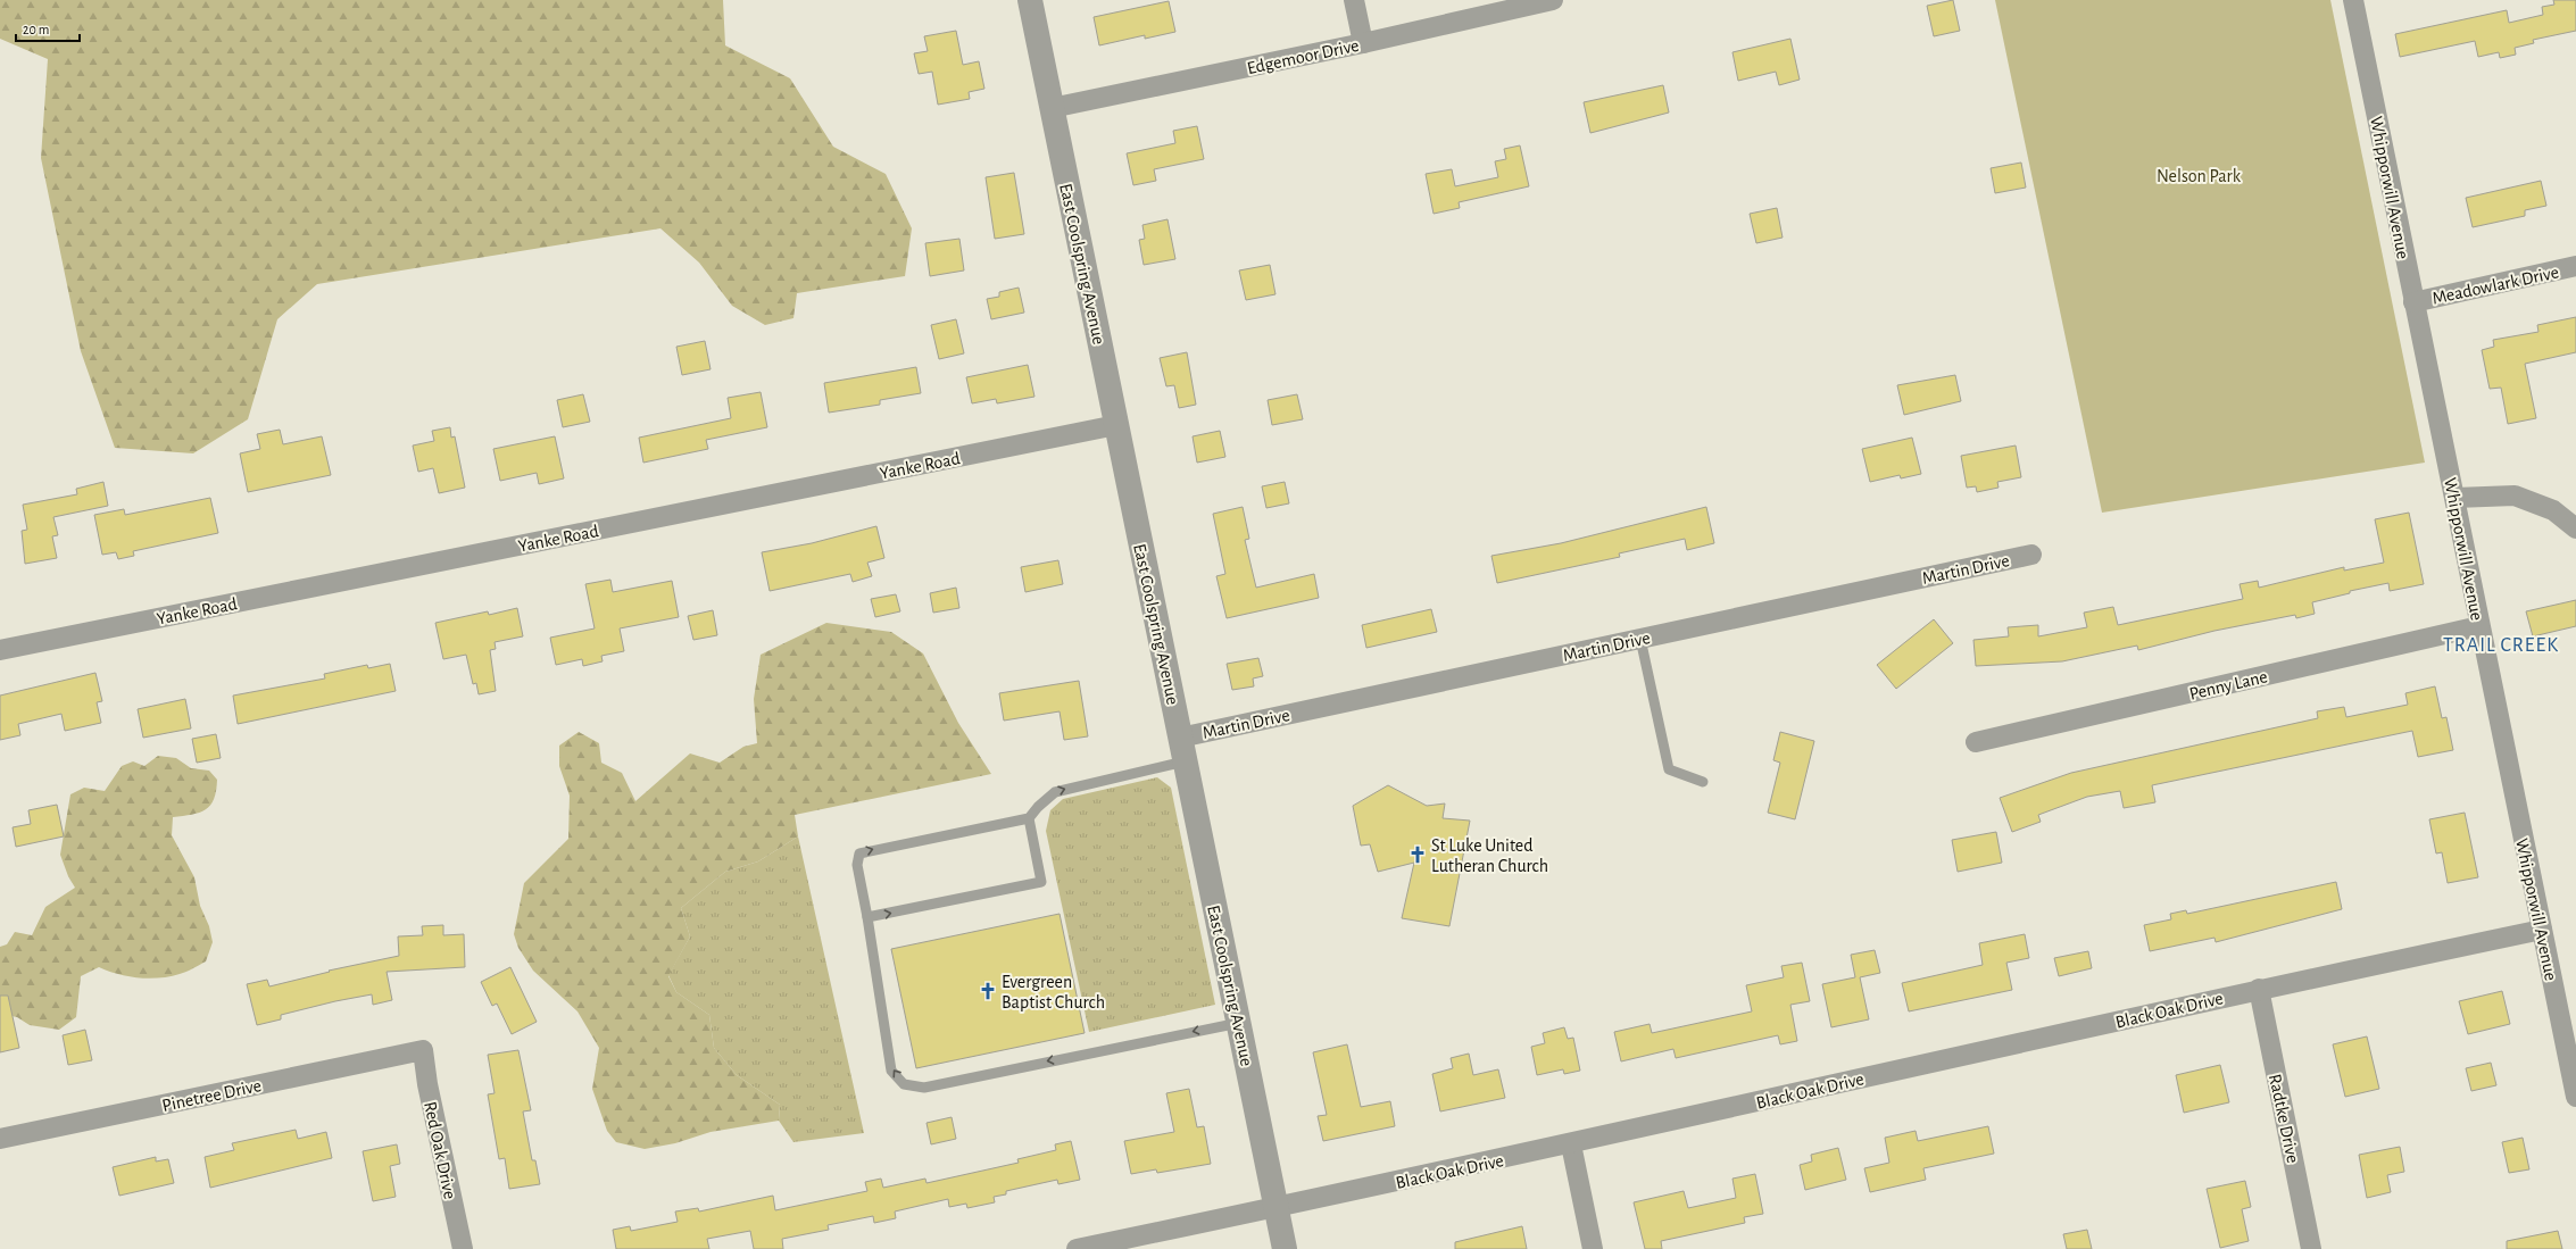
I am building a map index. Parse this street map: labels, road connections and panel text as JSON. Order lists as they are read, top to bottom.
{
  "streets": {
    "street": [
      "Edgemoor Drive",
      "Whipporwill Avenue",
      "East Coolspring Avenue",
      "Meadowlark Drive",
      "Yanke Road",
      "Martin Drive",
      "Penny Lane",
      "Black Oak Drive",
      "Pinetree Drive",
      "Radtke Drive",
      "Red Oak Drive"
    ]
  },
  "crossings": [
    ["Edgemoor Drive", "East Coolspring Avenue"],
    ["Whipporwill Avenue", "Meadowlark Drive"],
    ["Whipporwill Avenue", "Penny Lane"],
    ["Whipporwill Avenue", "Black Oak Drive"],
    ["East Coolspring Avenue", "Yanke Road"],
    ["East Coolspring Avenue", "Martin Drive"],
    ["East Coolspring Avenue", "Black Oak Drive"],
    ["Black Oak Drive", "Radtke Drive"],
    ["Pinetree Drive", "Red Oak Drive"]
  ],
  "districts": ["TRAIL CREEK"],
  "parks": ["Nelson Park"],
  "places": {
    "church": ["St Luke United Lutheran Church", "Evergreen Baptist Church"]
  },
  "scale_bar": "20 m"
}
